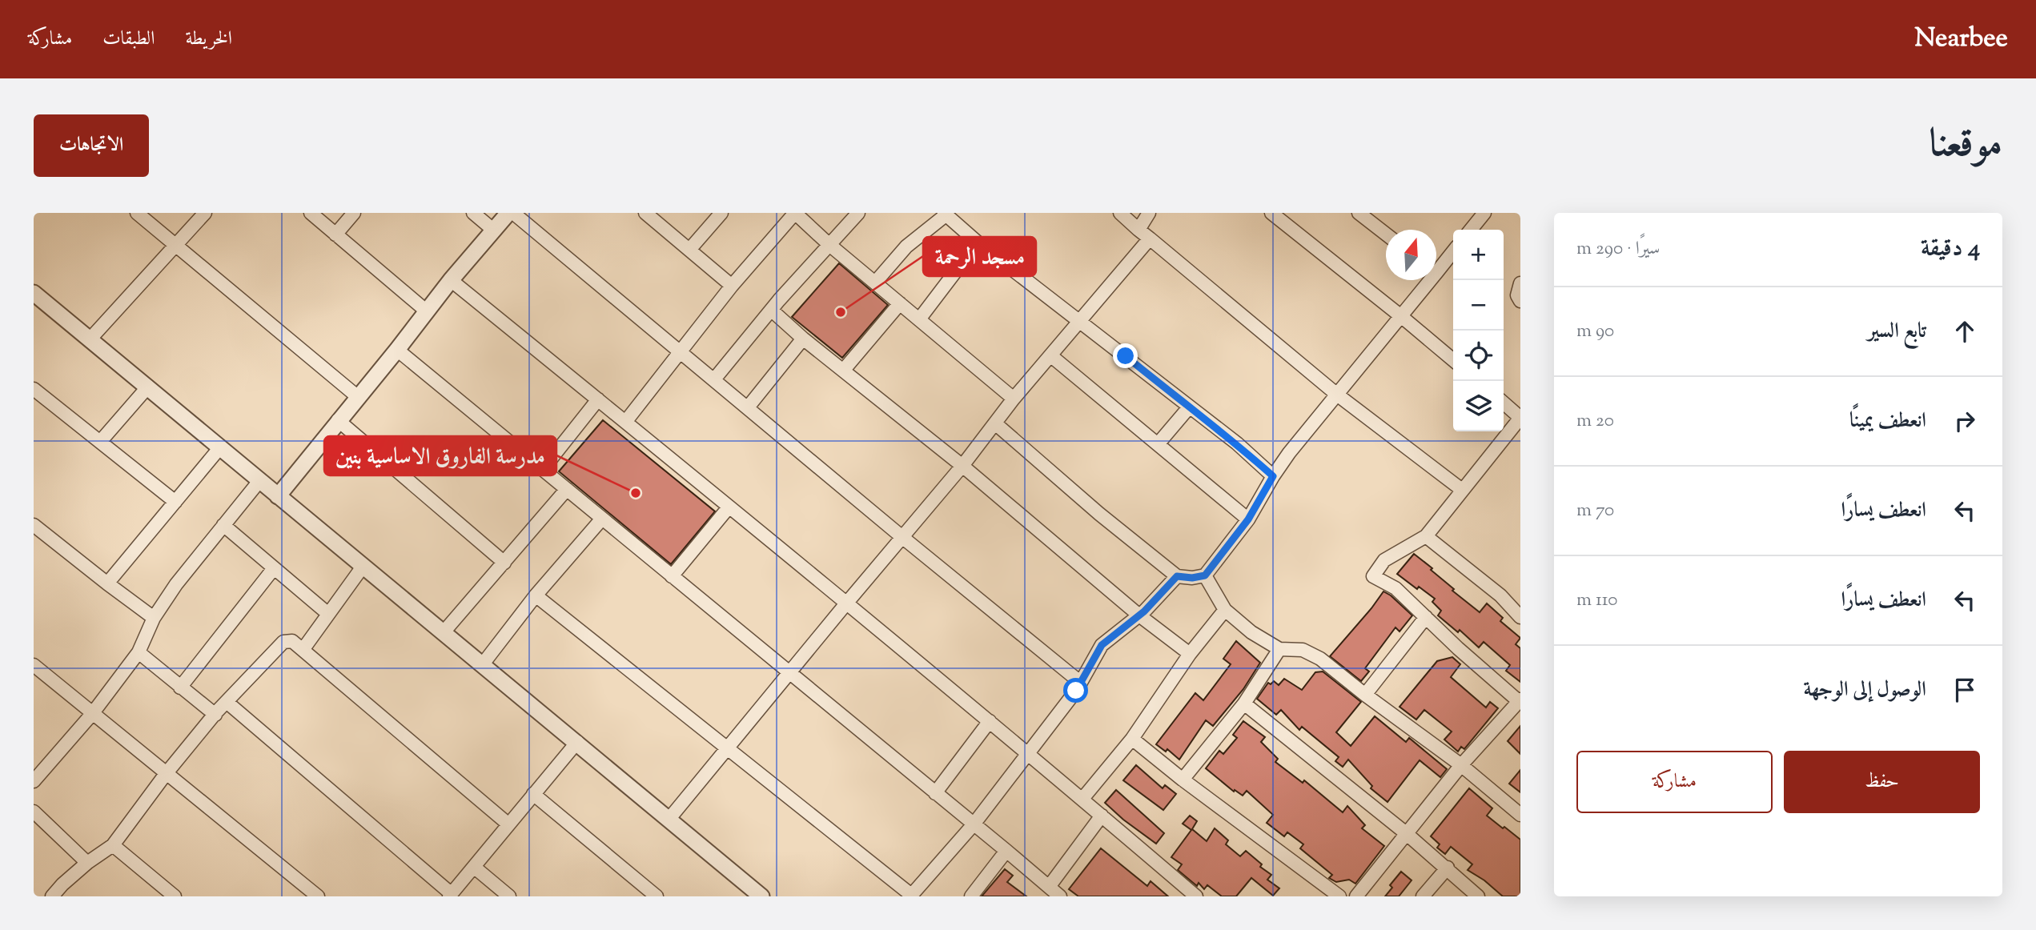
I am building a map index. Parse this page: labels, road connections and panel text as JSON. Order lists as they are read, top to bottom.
{
  "places": ["مسجد الرحمة", "مدرسة الفاروق الاساسية بنين"],
  "north": "top",
  "page": {
    "header": "Nearbee",
    "nav": ["الخريطة", "الطبقات", "مشاركة"],
    "title": "موقعنا",
    "buttons": [
      "الاتجاهات",
      ["حفظ", "مشاركة"]
    ],
    "heading": ["4 دقيقة", "سيرًا · 290 m"],
    "map_buttons": ["+", "−"],
    "list": [
      ["تابع السير", "90 m"],
      ["انعطف يمينًا", "20 m"],
      ["انعطف يسارًا", "70 m"],
      ["انعطف يسارًا", "110 m"],
      "الوصول إلى الوجهة"
    ]
  }
}
